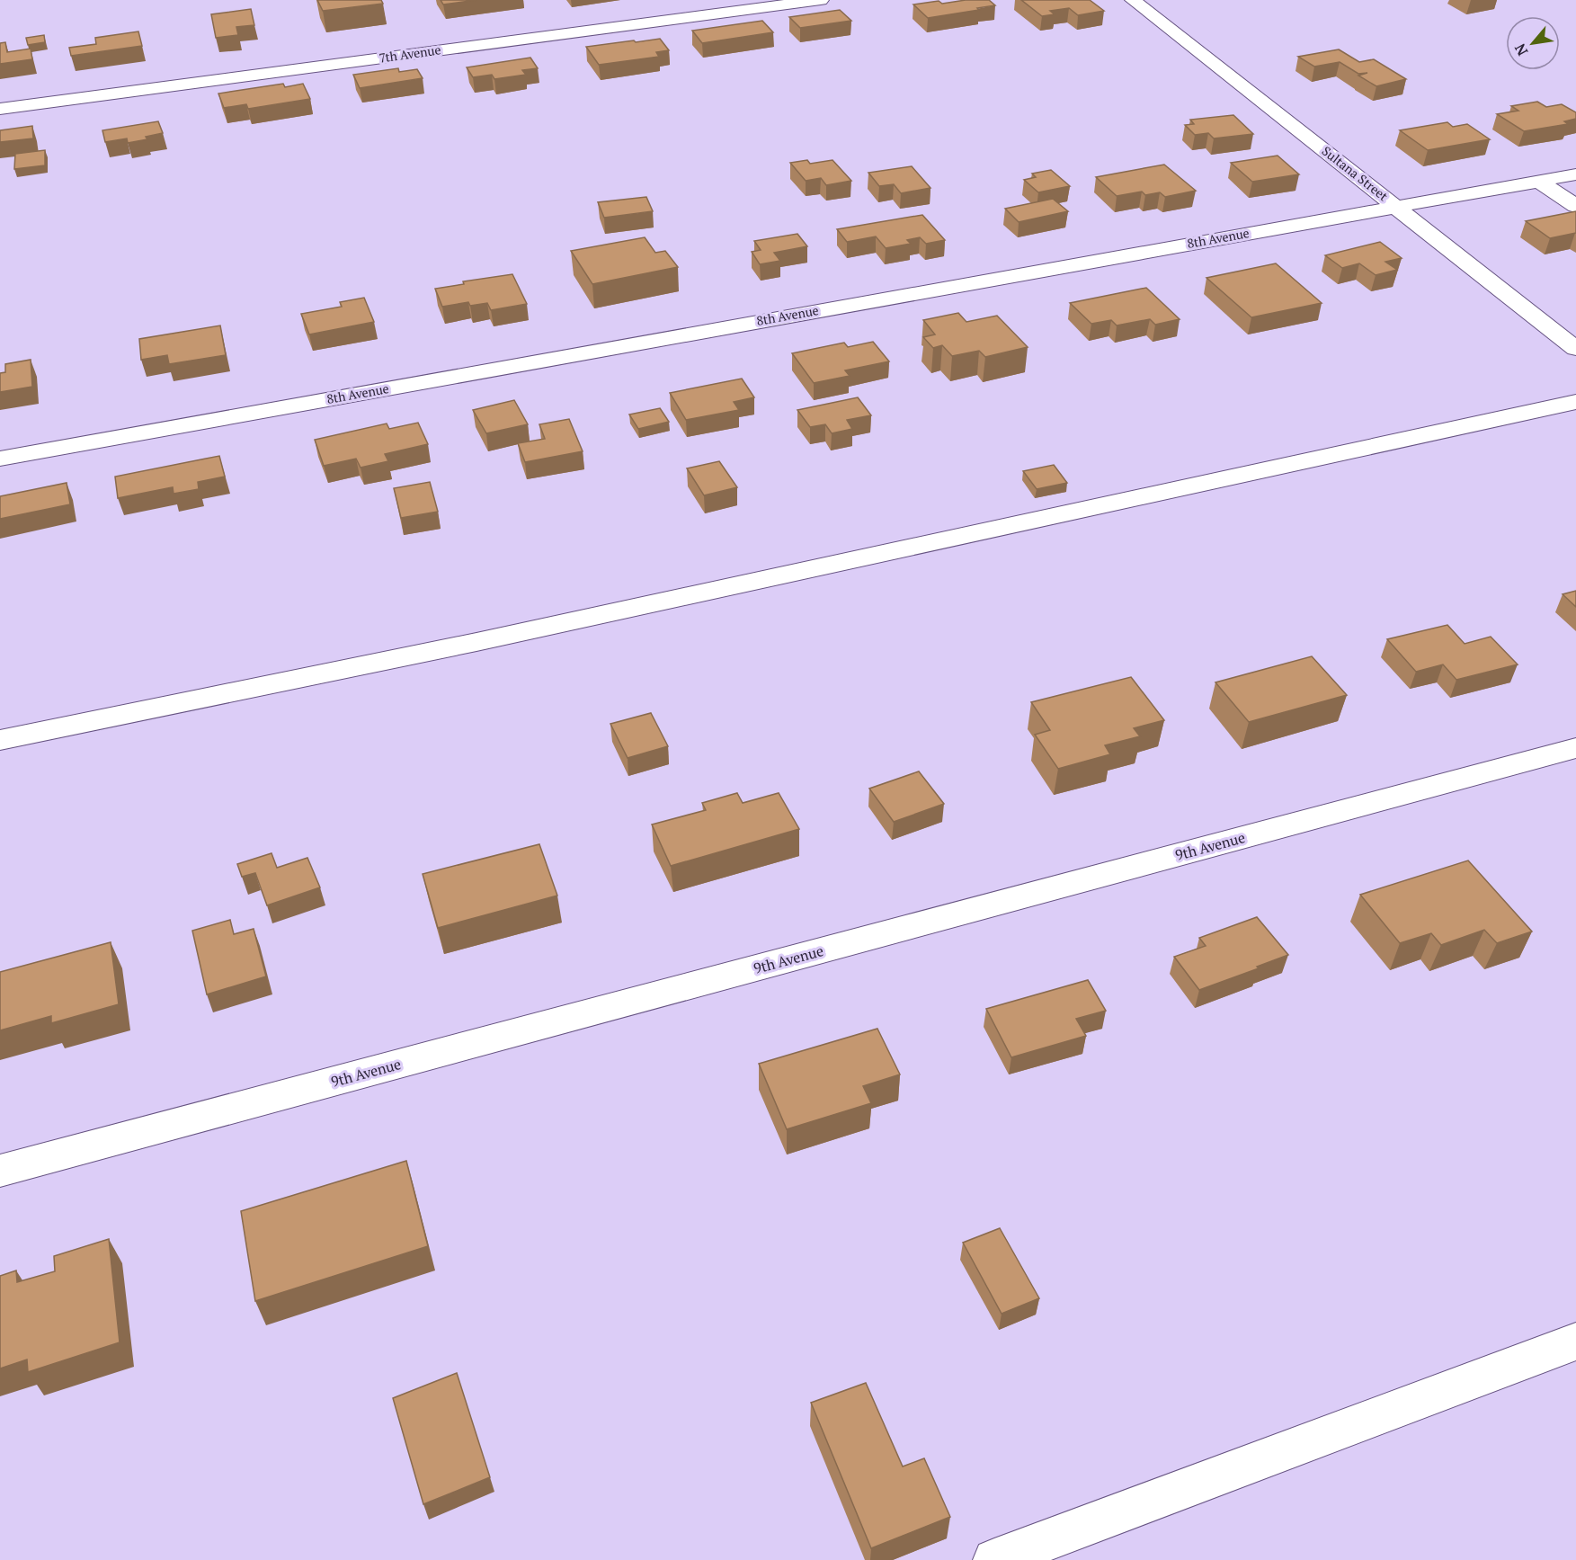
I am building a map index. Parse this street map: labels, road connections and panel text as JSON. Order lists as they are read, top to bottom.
{
  "streets": {
    "street": [
      "7th Avenue",
      "Sultana Street",
      "8th Avenue",
      "9th Avenue"
    ]
  },
  "crossings": [
    ["Sultana Street", "8th Avenue"]
  ],
  "north": "bottom left"
}
